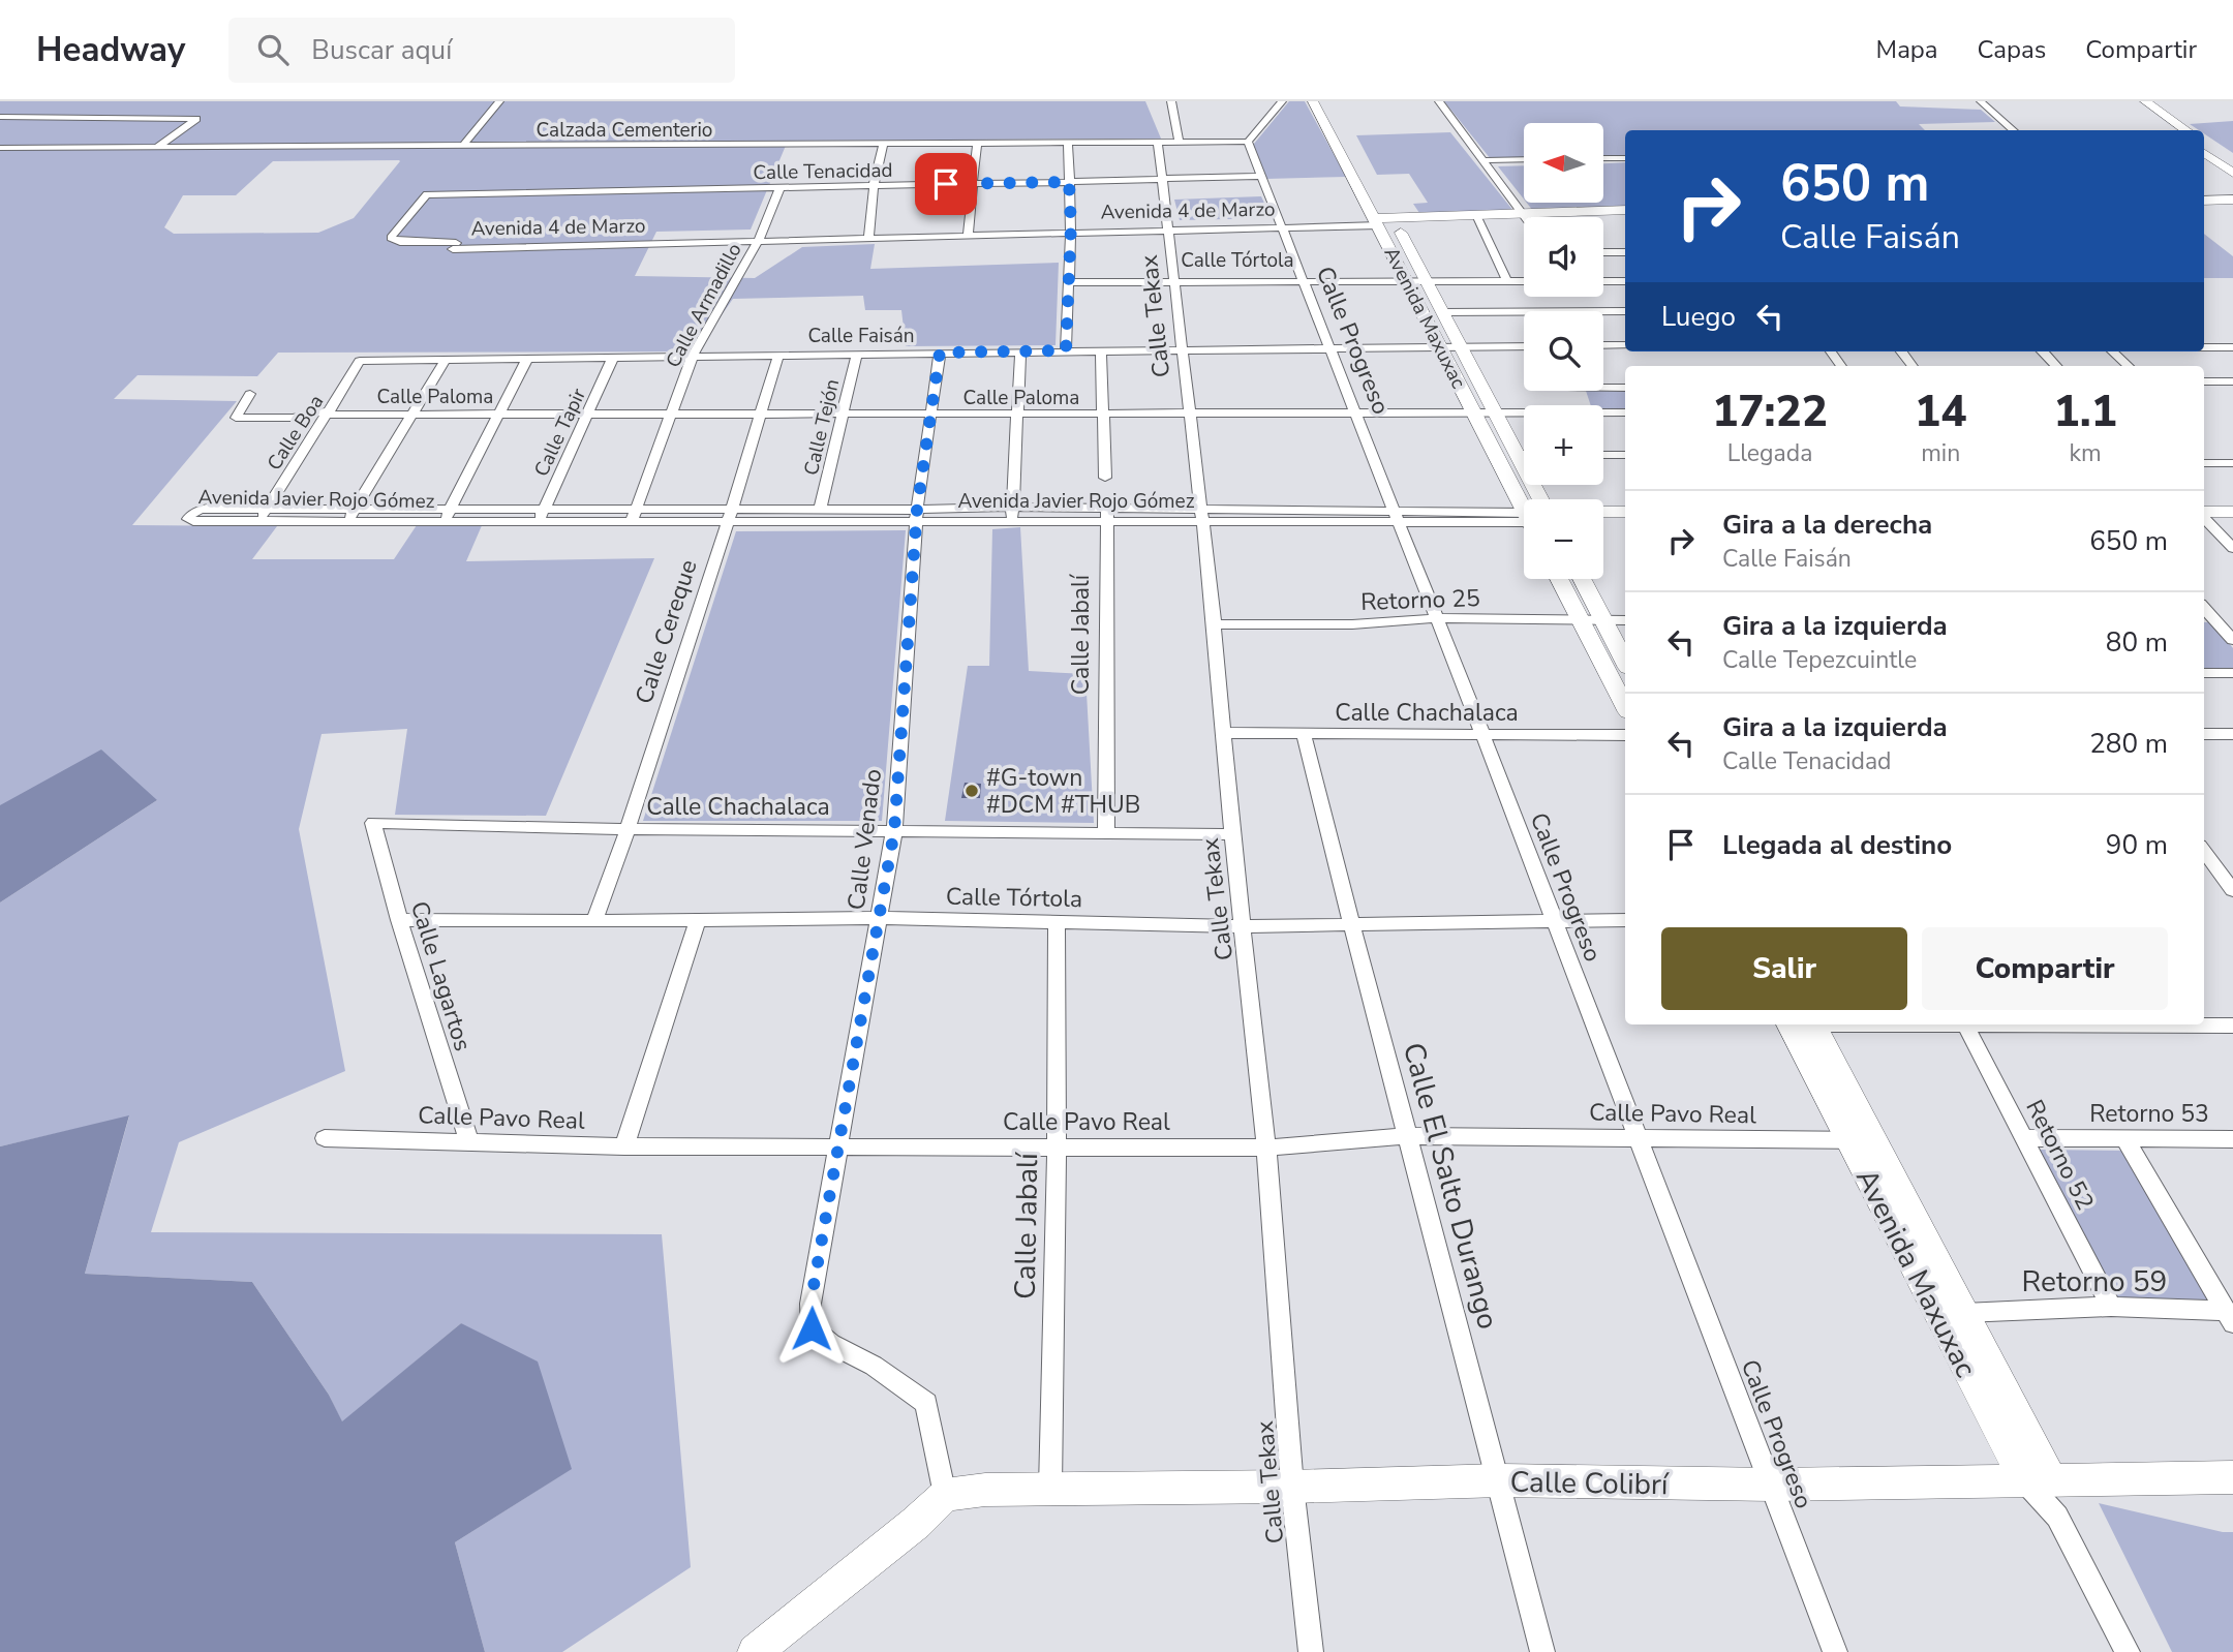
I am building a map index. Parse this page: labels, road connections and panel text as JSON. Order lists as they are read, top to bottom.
{
  "streets": {
    "main road": ["Avenida Maxuxac"],
    "street": [
      "Calzada Cementerio",
      "Calle Tenacidad",
      "Avenida 4 de Marzo",
      "Calle Tórtola",
      "Calle Armadillo",
      "Calle Tekax",
      "Calle Faisán",
      "Calle Progreso",
      "Calle Paloma",
      "Calle Tejón",
      "Calle Boa",
      "Calle Tapir",
      "Avenida Javier Rojo Gómez",
      "Retorno 25",
      "Calle Cereque",
      "Calle Jabalí",
      "Calle Chachalaca",
      "Calle Venado",
      "Calle Lagartos",
      "Calle Pavo Real",
      "Retorno 53",
      "Retorno 52",
      "Calle El Salto Durango",
      "Retorno 59",
      "Calle Colibrí"
    ]
  },
  "crossings": [
    ["Calzada Cementerio", "Calle Tekax"],
    ["Calzada Cementerio", "Calle Progreso"],
    ["Calle Tenacidad", "Avenida 4 de Marzo"],
    ["Calle Tenacidad", "Calle Armadillo"],
    ["Calle Tenacidad", "Calle Tekax"],
    ["Calle Tenacidad", "Calle Progreso"],
    ["Avenida 4 de Marzo", "Calle Armadillo"],
    ["Avenida 4 de Marzo", "Calle Tekax"],
    ["Avenida 4 de Marzo", "Avenida Maxuxac"],
    ["Avenida 4 de Marzo", "Calle Progreso"],
    ["Calle Tórtola", "Calle Tekax"],
    ["Calle Tórtola", "Avenida Maxuxac"],
    ["Calle Tórtola", "Calle Progreso"],
    ["Calle Tórtola", "Calle Cereque"],
    ["Calle Tórtola", "Calle Jabalí"],
    ["Calle Tórtola", "Calle Venado"],
    ["Calle Tórtola", "Calle Lagartos"],
    ["Calle Tórtola", "Calle El Salto Durango"],
    ["Calle Armadillo", "Calle Faisán"],
    ["Calle Armadillo", "Calle Paloma"],
    ["Calle Armadillo", "Avenida Javier Rojo Gómez"],
    ["Calle Tekax", "Calle Faisán"],
    ["Calle Tekax", "Calle Paloma"],
    ["Calle Tekax", "Avenida Javier Rojo Gómez"],
    ["Calle Tekax", "Retorno 25"],
    ["Calle Tekax", "Calle Chachalaca"],
    ["Calle Tekax", "Calle Pavo Real"],
    ["Calle Tekax", "Calle Colibrí"],
    ["Avenida Maxuxac", "Calle Faisán"],
    ["Avenida Maxuxac", "Calle Paloma"],
    ["Avenida Maxuxac", "Calle Pavo Real"],
    ["Avenida Maxuxac", "Retorno 59"],
    ["Avenida Maxuxac", "Calle Colibrí"],
    ["Calle Faisán", "Calle Progreso"],
    ["Calle Faisán", "Calle Tejón"],
    ["Calle Faisán", "Calle Boa"],
    ["Calle Faisán", "Calle Tapir"],
    ["Calle Faisán", "Calle Cereque"],
    ["Calle Faisán", "Calle Venado"],
    ["Calle Progreso", "Calle Paloma"],
    ["Calle Progreso", "Avenida Javier Rojo Gómez"],
    ["Calle Progreso", "Retorno 25"],
    ["Calle Progreso", "Calle Chachalaca"],
    ["Calle Progreso", "Calle Pavo Real"],
    ["Calle Progreso", "Calle Colibrí"],
    ["Calle Paloma", "Calle Tejón"],
    ["Calle Paloma", "Calle Boa"],
    ["Calle Paloma", "Calle Tapir"],
    ["Calle Paloma", "Calle Cereque"],
    ["Calle Paloma", "Calle Venado"],
    ["Calle Tejón", "Avenida Javier Rojo Gómez"],
    ["Calle Boa", "Avenida Javier Rojo Gómez"],
    ["Calle Tapir", "Avenida Javier Rojo Gómez"],
    ["Avenida Javier Rojo Gómez", "Calle Cereque"],
    ["Avenida Javier Rojo Gómez", "Calle Jabalí"],
    ["Avenida Javier Rojo Gómez", "Calle Venado"],
    ["Calle Cereque", "Calle Chachalaca"],
    ["Calle Jabalí", "Calle Chachalaca"],
    ["Calle Jabalí", "Calle Pavo Real"],
    ["Calle Jabalí", "Calle Colibrí"],
    ["Calle Chachalaca", "Calle Venado"],
    ["Calle Chachalaca", "Calle Lagartos"],
    ["Calle Chachalaca", "Calle El Salto Durango"],
    ["Calle Venado", "Calle Pavo Real"],
    ["Calle Venado", "Calle Colibrí"],
    ["Calle Lagartos", "Calle Pavo Real"],
    ["Calle Pavo Real", "Calle El Salto Durango"],
    ["Retorno 53", "Retorno 52"],
    ["Retorno 52", "Retorno 59"],
    ["Calle El Salto Durango", "Calle Colibrí"]
  ],
  "places": ["#G-town #DCM #THUB"],
  "north": "left",
  "page": {
    "header": "Headway",
    "search": "Buscar aquí",
    "nav": ["Mapa", "Capas", "Compartir"],
    "map_buttons": ["+", "−"],
    "turn": ["650 m", "Calle Faisán"],
    "then": "Luego",
    "eta": [
      "17:22",
      "Llegada",
      "14",
      "min",
      "1.1",
      "km"
    ],
    "list": [
      {
        "name": "Gira a la derecha",
        "note": "Calle Faisán",
        "value": "650 m"
      },
      {
        "name": "Gira a la izquierda",
        "note": "Calle Tepezcuintle",
        "value": "80 m"
      },
      {
        "name": "Gira a la izquierda",
        "note": "Calle Tenacidad",
        "value": "280 m"
      },
      {
        "name": "Llegada al destino",
        "value": "90 m"
      }
    ],
    "buttons": ["Salir", "Compartir"]
  }
}
